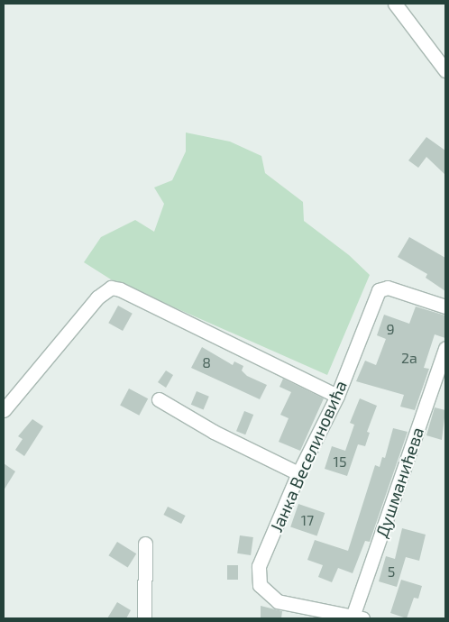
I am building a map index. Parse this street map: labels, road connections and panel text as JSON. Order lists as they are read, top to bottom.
{
  "streets": {
    "street": ["Јанка Веселиновића", "Душманићева"]
  },
  "crossings": [
    ["Јанка Веселиновића", "Душманићева"]
  ],
  "house_numbers": [
    "9",
    "2a",
    "8",
    "15",
    "17",
    "5"
  ]
}
